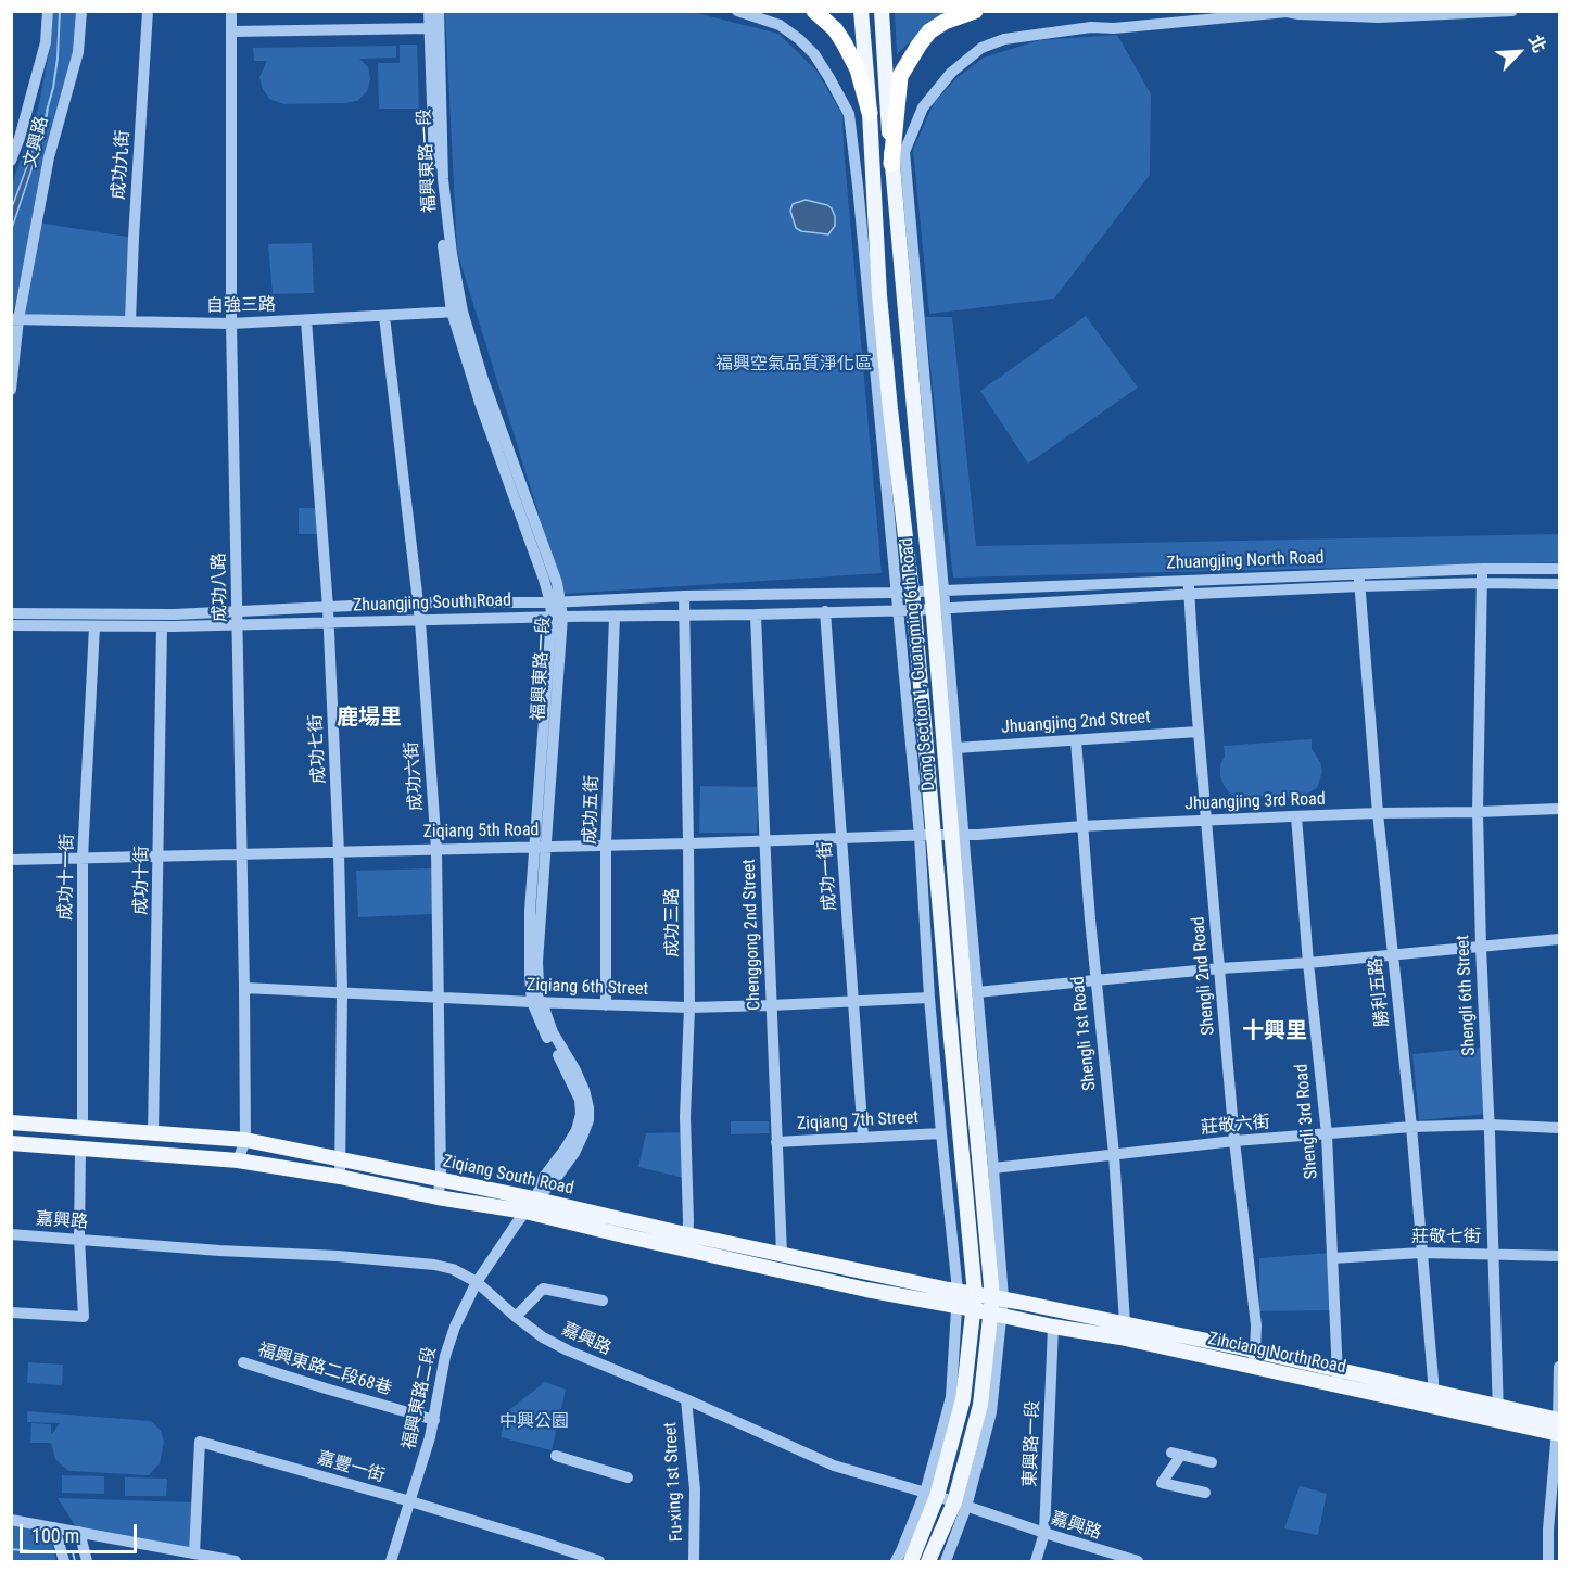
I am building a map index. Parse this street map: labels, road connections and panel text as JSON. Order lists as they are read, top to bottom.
{
  "streets": {
    "main road": ["Dong Section 1, Guangming 6th Road", "Ziqiang South Road", "Zihciang North Road"],
    "street": [
      "文興路",
      "福興東路一段",
      "成功九街",
      "自強三路",
      "Zhuangjing North Road",
      "成功八路",
      "Zhuangjing South Road",
      "Jhuangjing 2nd Street",
      "成功七街",
      "成功六街",
      "Jhuangjing 3rd Road",
      "成功五街",
      "Ziqiang 5th Road",
      "成功一街",
      "成功十一街",
      "成功十街",
      "成功三路",
      "Chenggong 2nd Street",
      "Shengli 2nd Road",
      "Ziqiang 6th Street",
      "勝利五路",
      "Shengli 6th Street",
      "Shengli 1st Road",
      "Ziqiang 7th Street",
      "Shengli 3rd Road",
      "莊敬六街",
      "嘉興路",
      "莊敬七街",
      "福興東路二段68巷",
      "福興東路二段",
      "東興路一段",
      "嘉豐一街",
      "Fu-xing 1st Street"
    ]
  },
  "crossings": [
    ["文興路", "自強三路"],
    ["福興東路一段", "自強三路"],
    ["福興東路一段", "Zhuangjing South Road"],
    ["福興東路一段", "Ziqiang 5th Road"],
    ["福興東路一段", "Ziqiang 6th Street"],
    ["福興東路一段", "Ziqiang South Road"],
    ["福興東路一段", "嘉興路"],
    ["福興東路一段", "福興東路二段"],
    ["成功九街", "自強三路"],
    ["自強三路", "成功八路"],
    ["自強三路", "成功七街"],
    ["自強三路", "成功六街"],
    ["Zhuangjing North Road", "Zhuangjing South Road"],
    ["Zhuangjing North Road", "Dong Section 1, Guangming 6th Road"],
    ["Zhuangjing North Road", "Shengli 2nd Road"],
    ["Zhuangjing North Road", "勝利五路"],
    ["Zhuangjing North Road", "Shengli 6th Street"],
    ["成功八路", "Zhuangjing South Road"],
    ["成功八路", "Ziqiang 5th Road"],
    ["成功八路", "Ziqiang 6th Street"],
    ["成功八路", "Ziqiang South Road"],
    ["Zhuangjing South Road", "Dong Section 1, Guangming 6th Road"],
    ["Zhuangjing South Road", "成功七街"],
    ["Zhuangjing South Road", "成功六街"],
    ["Zhuangjing South Road", "成功五街"],
    ["Zhuangjing South Road", "成功一街"],
    ["Zhuangjing South Road", "成功十一街"],
    ["Zhuangjing South Road", "成功十街"],
    ["Zhuangjing South Road", "成功三路"],
    ["Zhuangjing South Road", "Chenggong 2nd Street"],
    ["Dong Section 1, Guangming 6th Road", "Jhuangjing 2nd Street"],
    ["Dong Section 1, Guangming 6th Road", "Jhuangjing 3rd Road"],
    ["Dong Section 1, Guangming 6th Road", "Ziqiang 5th Road"],
    ["Dong Section 1, Guangming 6th Road", "Ziqiang 6th Street"],
    ["Dong Section 1, Guangming 6th Road", "Ziqiang 7th Street"],
    ["Dong Section 1, Guangming 6th Road", "莊敬六街"],
    ["Dong Section 1, Guangming 6th Road", "Ziqiang South Road"],
    ["Dong Section 1, Guangming 6th Road", "嘉興路"],
    ["Dong Section 1, Guangming 6th Road", "Zihciang North Road"],
    ["Jhuangjing 2nd Street", "Shengli 2nd Road"],
    ["Jhuangjing 2nd Street", "Shengli 1st Road"],
    ["成功七街", "Ziqiang 5th Road"],
    ["成功七街", "Ziqiang 6th Street"],
    ["成功七街", "Ziqiang South Road"],
    ["成功六街", "Ziqiang 5th Road"],
    ["成功六街", "Ziqiang 6th Street"],
    ["成功六街", "Ziqiang South Road"],
    ["Jhuangjing 3rd Road", "Ziqiang 5th Road"],
    ["Jhuangjing 3rd Road", "Shengli 2nd Road"],
    ["Jhuangjing 3rd Road", "勝利五路"],
    ["Jhuangjing 3rd Road", "Shengli 6th Street"],
    ["Jhuangjing 3rd Road", "Shengli 1st Road"],
    ["Jhuangjing 3rd Road", "Shengli 3rd Road"],
    ["成功五街", "Ziqiang 5th Road"],
    ["成功五街", "Ziqiang 6th Street"],
    ["Ziqiang 5th Road", "成功一街"],
    ["Ziqiang 5th Road", "成功十一街"],
    ["Ziqiang 5th Road", "成功十街"],
    ["Ziqiang 5th Road", "成功三路"],
    ["Ziqiang 5th Road", "Chenggong 2nd Street"],
    ["成功一街", "Ziqiang 6th Street"],
    ["成功一街", "Ziqiang 7th Street"],
    ["成功十一街", "Ziqiang South Road"],
    ["成功十街", "Ziqiang South Road"],
    ["成功三路", "Ziqiang 6th Street"],
    ["成功三路", "Ziqiang South Road"],
    ["Chenggong 2nd Street", "Ziqiang 6th Street"],
    ["Chenggong 2nd Street", "Ziqiang 7th Street"],
    ["Chenggong 2nd Street", "Ziqiang South Road"],
    ["Shengli 2nd Road", "莊敬六街"],
    ["Shengli 2nd Road", "Zihciang North Road"],
    ["勝利五路", "莊敬六街"],
    ["勝利五路", "莊敬七街"],
    ["勝利五路", "Zihciang North Road"],
    ["Shengli 6th Street", "莊敬六街"],
    ["Shengli 6th Street", "莊敬七街"],
    ["Shengli 6th Street", "Zihciang North Road"],
    ["Shengli 1st Road", "莊敬六街"],
    ["Shengli 1st Road", "Zihciang North Road"],
    ["Shengli 3rd Road", "莊敬六街"],
    ["Shengli 3rd Road", "莊敬七街"],
    ["Shengli 3rd Road", "Zihciang North Road"],
    ["Ziqiang South Road", "Zihciang North Road"],
    ["嘉興路", "福興東路二段"],
    ["嘉興路", "東興路一段"],
    ["嘉興路", "Fu-xing 1st Street"],
    ["Zihciang North Road", "東興路一段"],
    ["福興東路二段68巷", "福興東路二段"],
    ["福興東路二段", "嘉豐一街"]
  ],
  "districts": ["鹿場里", "十興里"],
  "parks": ["福興空氣品質淨化區", "中興公園"],
  "scale_bar": "100 m",
  "north": "top right"
}
